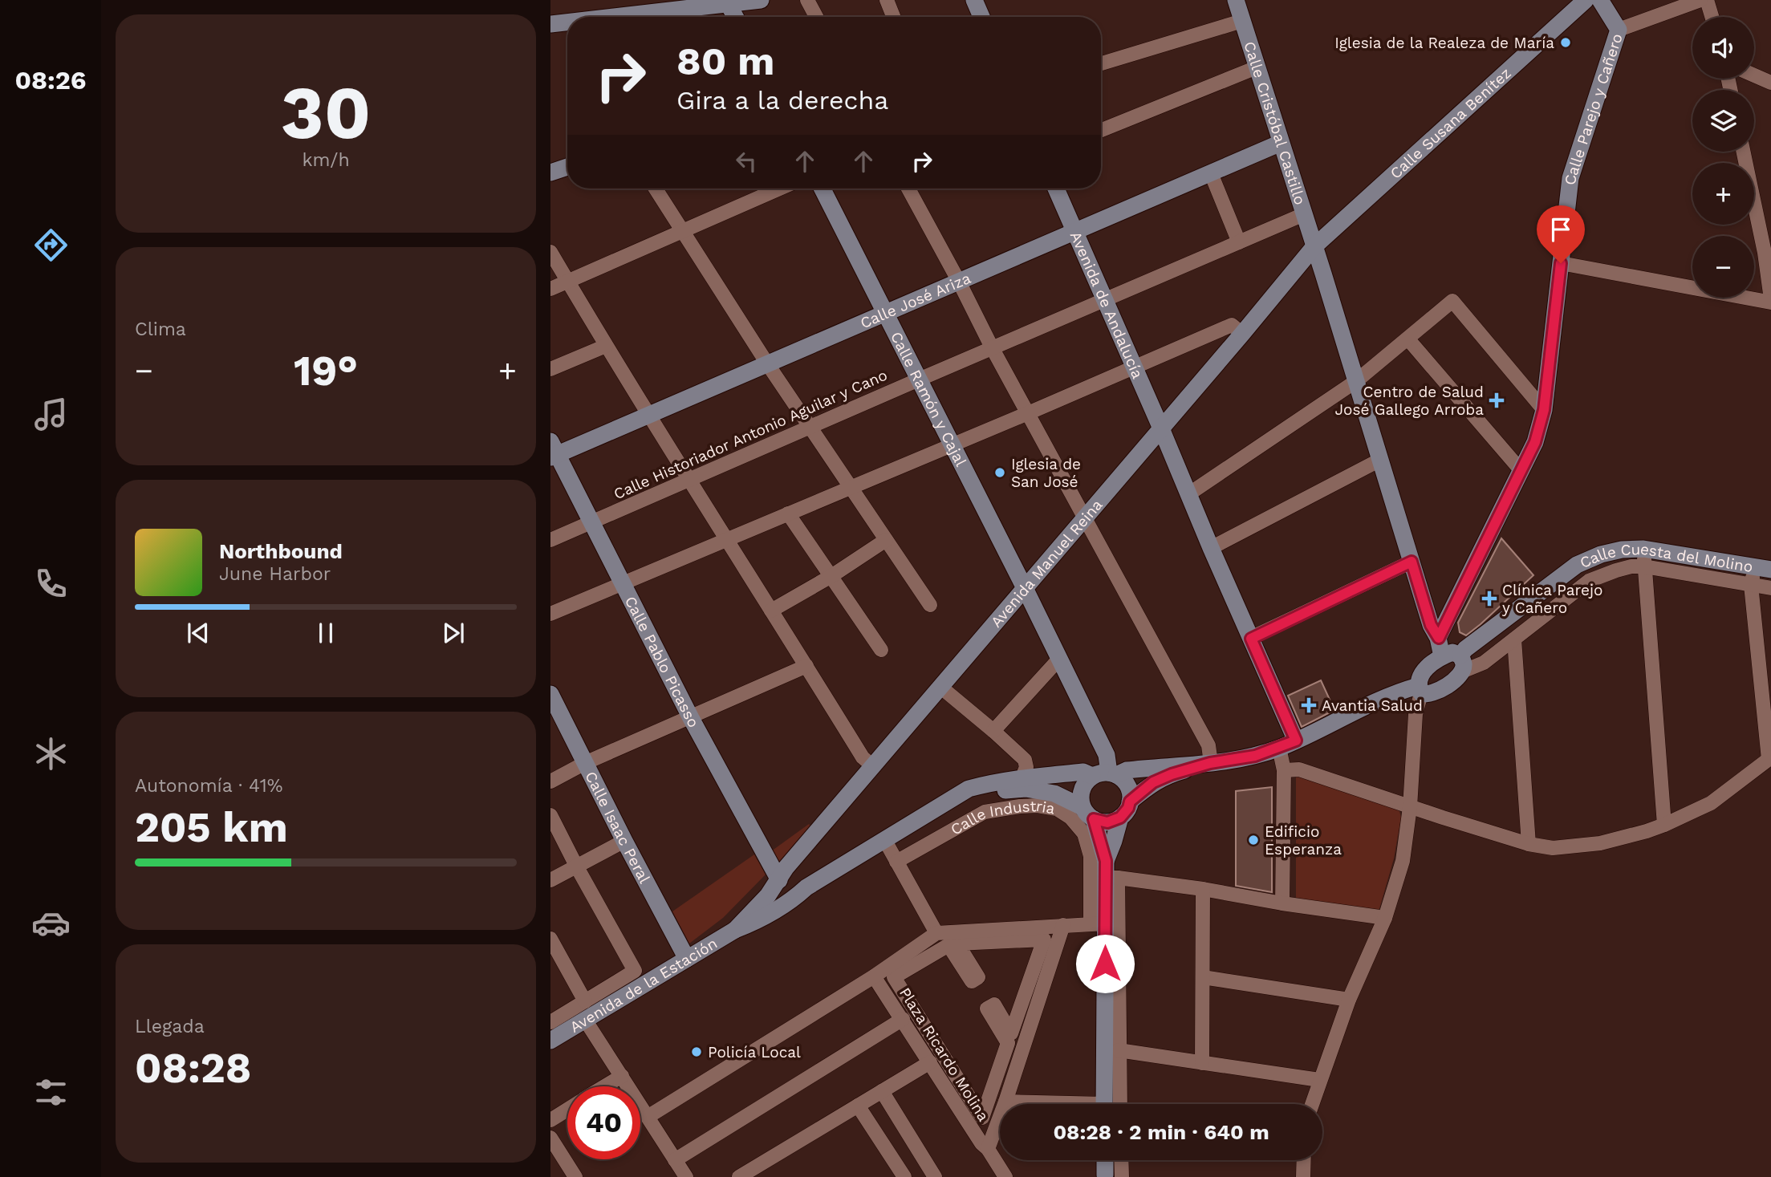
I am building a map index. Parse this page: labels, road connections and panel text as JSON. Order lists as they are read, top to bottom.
{
  "streets": {
    "street": [
      "Calle Parejo y Cañero",
      "Calle Cristóbal Castillo",
      "Calle Susana Benítez",
      "Calle José Ariza",
      "Avenida de Andalucía",
      "Calle Ramón y Cajal",
      "Calle Historiador Antonio Aguilar y Cano",
      "Avenida Manuel Reina",
      "Calle Cuesta del Molino",
      "Calle Pablo Picasso",
      "Calle Industria",
      "Calle Isaac Peral",
      "Avenida de la Estación",
      "Plaza Ricardo Molina"
    ]
  },
  "crossings": [
    ["Calle Parejo y Cañero", "Calle Cristóbal Castillo"],
    ["Calle Cristóbal Castillo", "Calle Susana Benítez"],
    ["Calle Cristóbal Castillo", "Calle José Ariza"],
    ["Calle Cristóbal Castillo", "Calle Historiador Antonio Aguilar y Cano"],
    ["Calle Cristóbal Castillo", "Avenida Manuel Reina"],
    ["Calle Susana Benítez", "Avenida Manuel Reina"],
    ["Calle José Ariza", "Avenida de Andalucía"],
    ["Calle José Ariza", "Calle Ramón y Cajal"],
    ["Calle José Ariza", "Calle Pablo Picasso"],
    ["Avenida de Andalucía", "Calle Historiador Antonio Aguilar y Cano"],
    ["Avenida de Andalucía", "Avenida Manuel Reina"],
    ["Avenida de Andalucía", "Calle Industria"],
    ["Calle Ramón y Cajal", "Calle Historiador Antonio Aguilar y Cano"],
    ["Calle Ramón y Cajal", "Avenida Manuel Reina"],
    ["Calle Ramón y Cajal", "Calle Industria"],
    ["Calle Historiador Antonio Aguilar y Cano", "Calle Pablo Picasso"],
    ["Avenida Manuel Reina", "Calle Pablo Picasso"],
    ["Avenida Manuel Reina", "Avenida de la Estación"],
    ["Calle Cuesta del Molino", "Calle Industria"],
    ["Calle Pablo Picasso", "Avenida de la Estación"],
    ["Calle Industria", "Avenida de la Estación"],
    ["Calle Isaac Peral", "Avenida de la Estación"]
  ],
  "places": {
    "other": [
      "Iglesia de la Realeza de María",
      "Iglesia de San José",
      "Edificio Esperanza",
      "Policía Local"
    ],
    "health": ["Centro de Salud José Gallego Arroba", "Clínica Parejo y Cañero", "Avantia Salud"]
  },
  "page": {
    "tabs": "08:26",
    "tile": [
      ["30", "km/h"],
      "Clima",
      ["Autonomía · 41%", "205 km"],
      ["Llegada", "08:28"]
    ],
    "map_buttons": ["+", "−"],
    "turn": ["80 m", "Gira a la derecha"],
    "heat": ["−", "19°", "+"],
    "song": ["Northbound", "June Harbor"],
    "limit": "40",
    "trip": "08:28 · 2 min · 640 m"
  }
}
